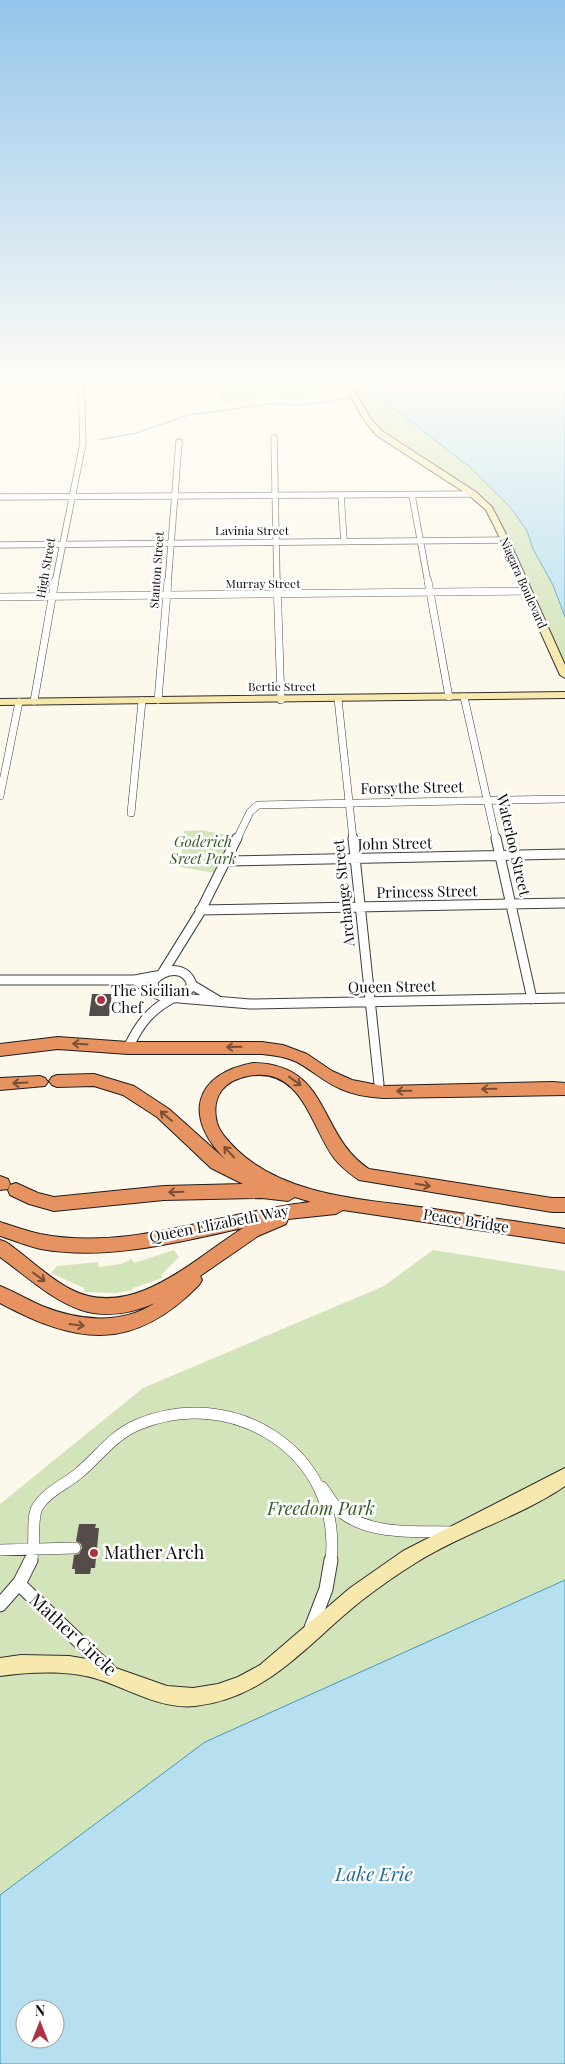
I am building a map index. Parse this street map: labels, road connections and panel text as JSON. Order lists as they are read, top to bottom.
{
  "streets": {
    "highway": ["Peace Bridge", "Queen Elizabeth Way"],
    "main road": ["Niagara Boulevard", "Bertie Street", "Mather Circle"],
    "street": [
      "Lavinia Street",
      "High Street",
      "Stanton Street",
      "Murray Street",
      "Forsythe Street",
      "John Street",
      "Waterloo Street",
      "Princess Street",
      "Archange Street",
      "Queen Street"
    ]
  },
  "crossings": [
    ["Lavinia Street", "High Street"],
    ["Lavinia Street", "Stanton Street"],
    ["Lavinia Street", "Niagara Boulevard"],
    ["High Street", "Murray Street"],
    ["High Street", "Bertie Street"],
    ["Stanton Street", "Murray Street"],
    ["Stanton Street", "Bertie Street"],
    ["Niagara Boulevard", "Murray Street"],
    ["Bertie Street", "Waterloo Street"],
    ["Bertie Street", "Archange Street"],
    ["Forsythe Street", "John Street"],
    ["Forsythe Street", "Waterloo Street"],
    ["Forsythe Street", "Archange Street"],
    ["John Street", "Waterloo Street"],
    ["John Street", "Archange Street"],
    ["Waterloo Street", "Princess Street"],
    ["Waterloo Street", "Queen Street"],
    ["Princess Street", "Archange Street"],
    ["Archange Street", "Queen Street"],
    ["Peace Bridge", "Queen Elizabeth Way"]
  ],
  "water": ["Lake Erie"],
  "parks": ["Goderich Sreet Park", "Freedom Park"],
  "places": ["The Sicilian Chef", "Mather Arch"],
  "north": "top"
}
